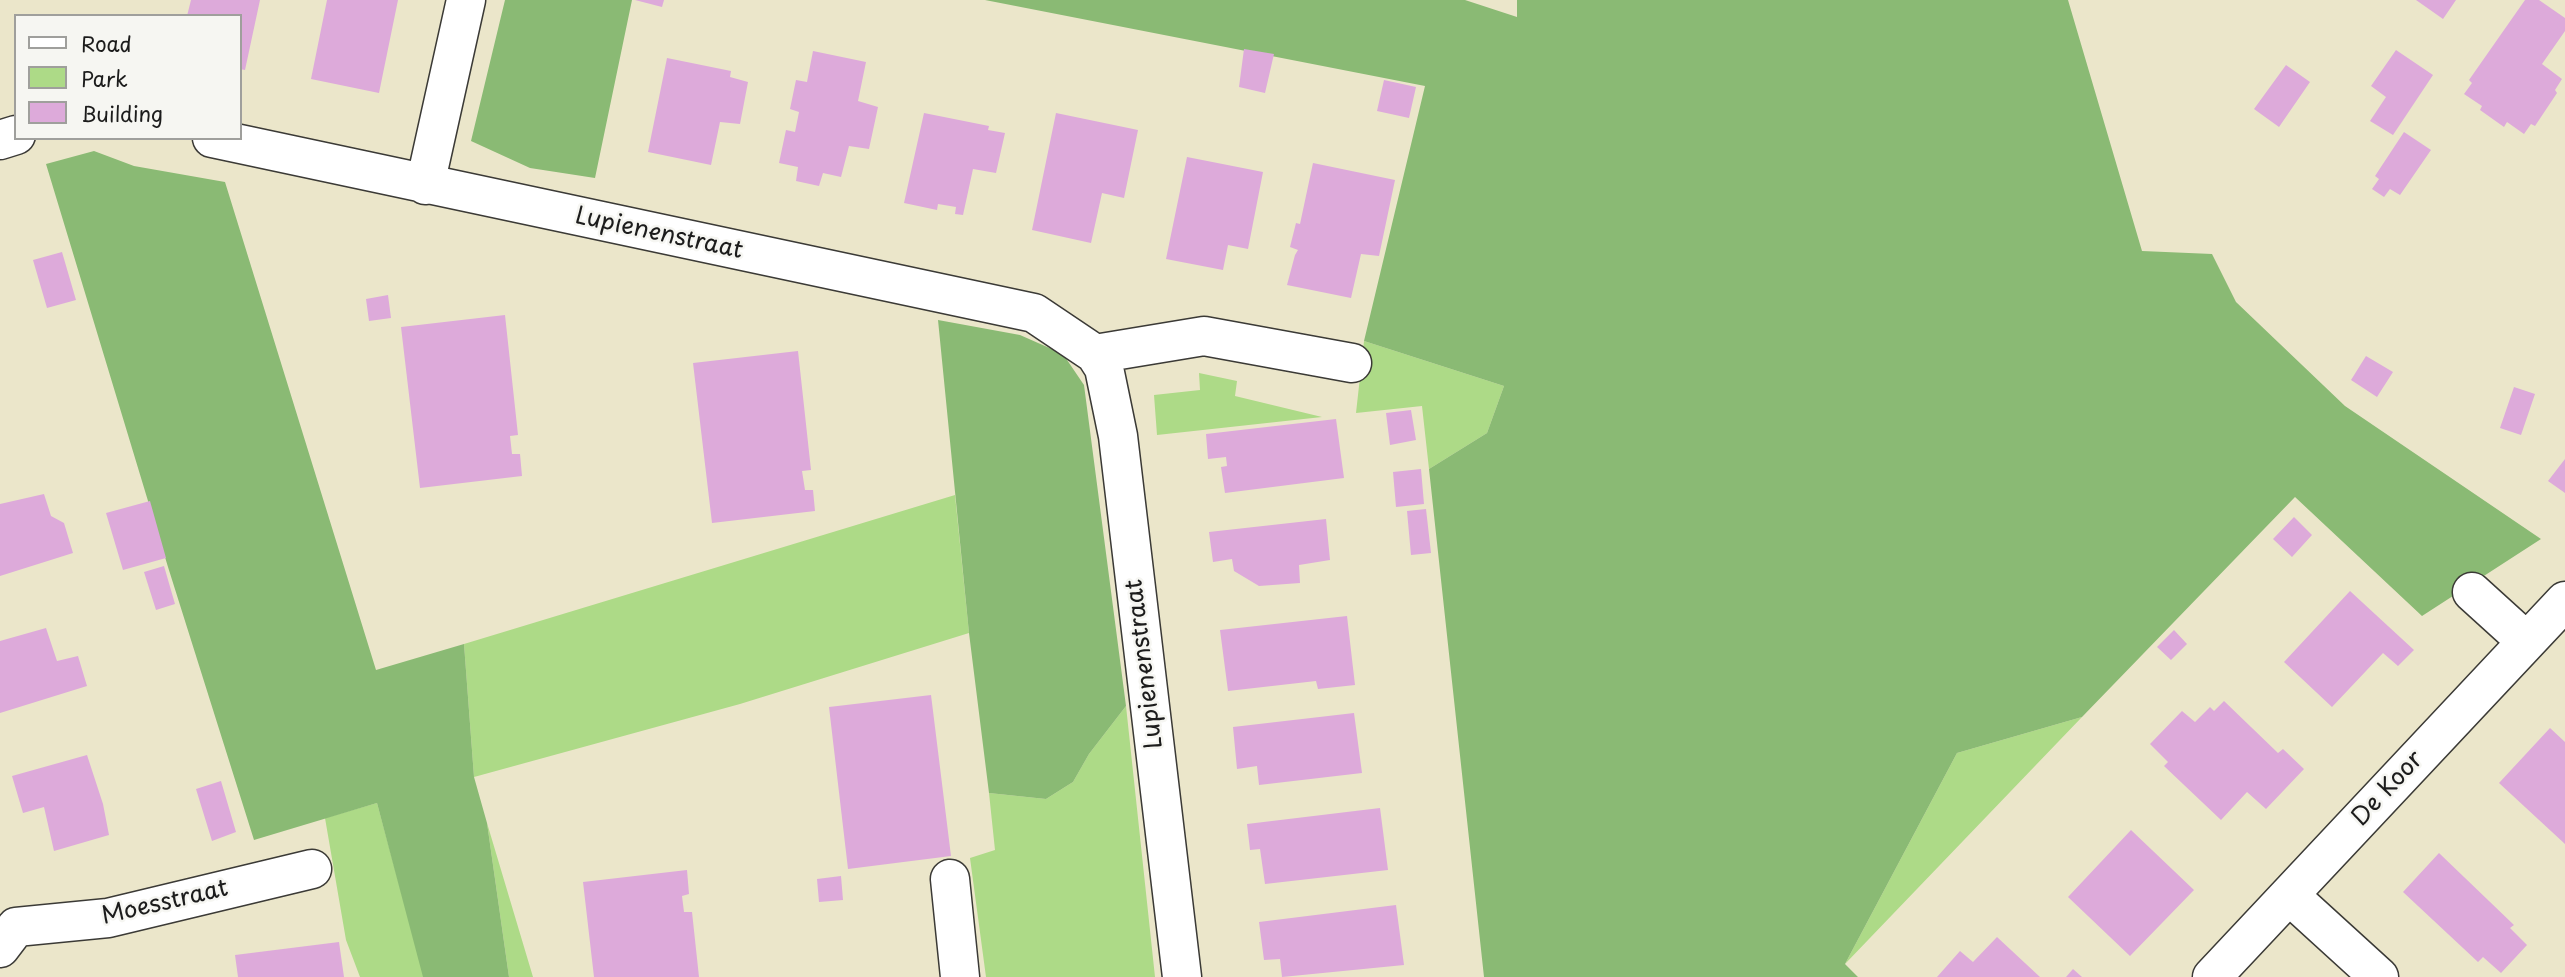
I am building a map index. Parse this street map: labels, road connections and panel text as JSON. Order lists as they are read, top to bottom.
{
  "streets": {
    "street": ["Lupienenstraat", "De Koor", "Moesstraat"]
  },
  "legend": ["Road", "Park", "Building"]
}
